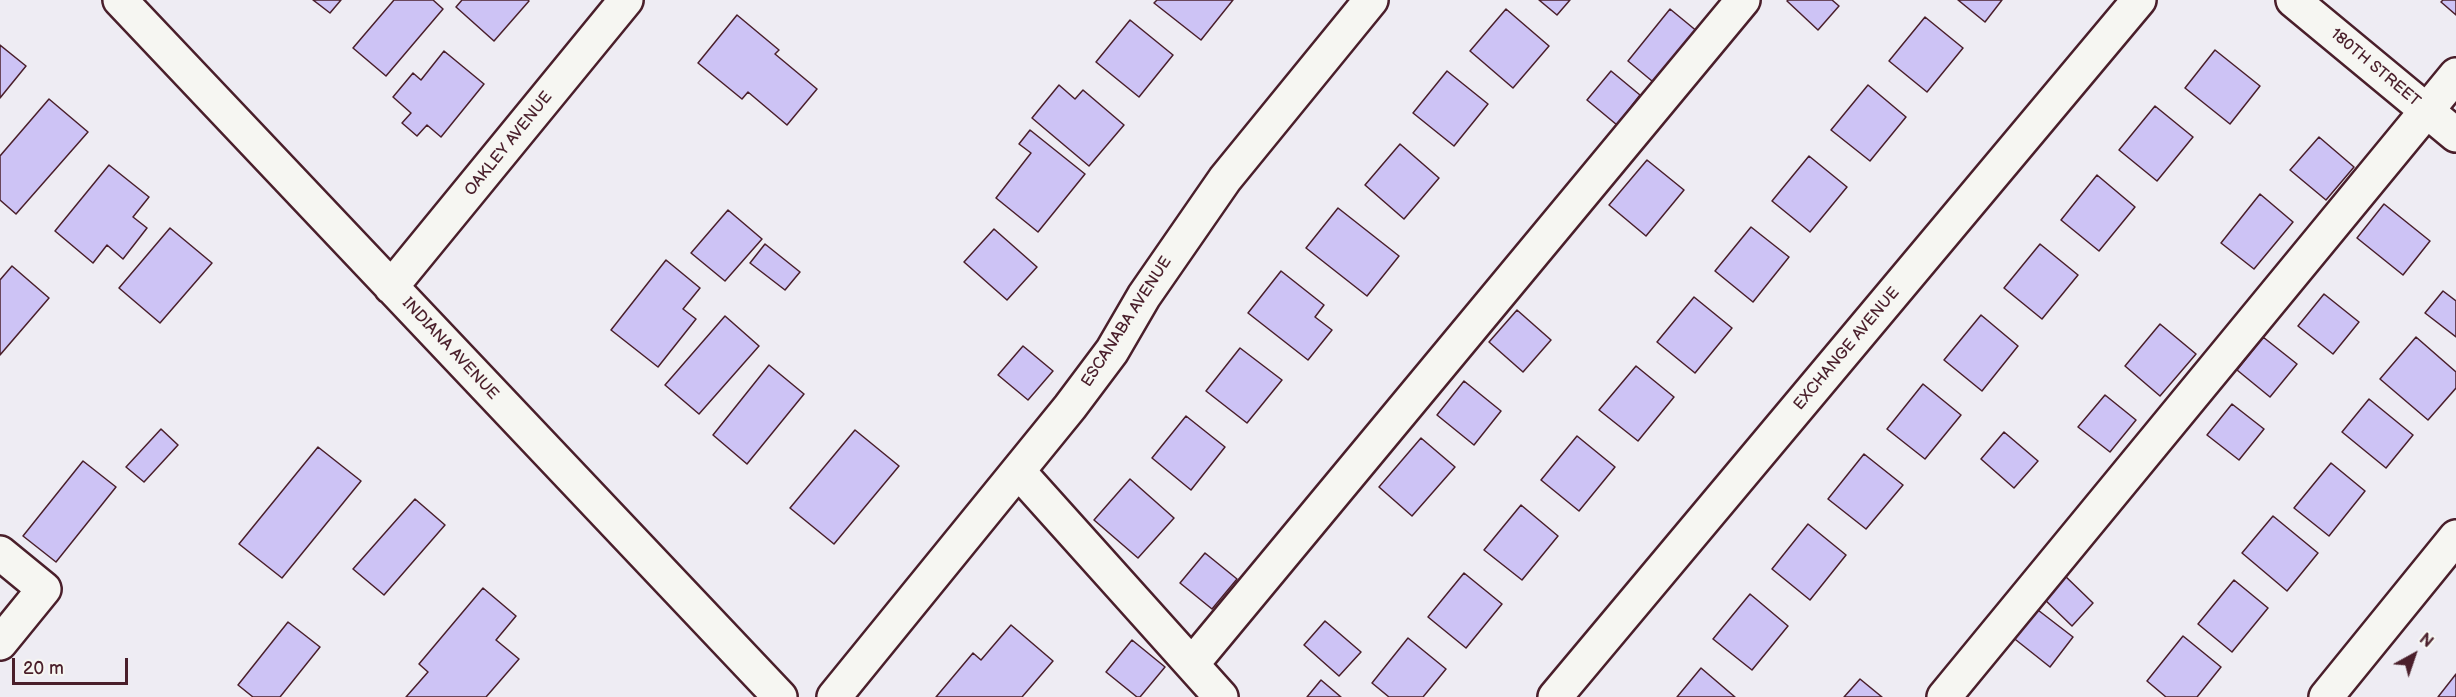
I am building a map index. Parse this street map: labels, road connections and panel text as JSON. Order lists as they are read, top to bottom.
{
  "streets": {
    "street": [
      "180TH STREET",
      "OAKLEY AVENUE",
      "ESCANABA AVENUE",
      "INDIANA AVENUE",
      "EXCHANGE AVENUE"
    ]
  },
  "crossings": [
    ["OAKLEY AVENUE", "INDIANA AVENUE"]
  ],
  "scale_bar": "20 m",
  "north": "top right"
}
